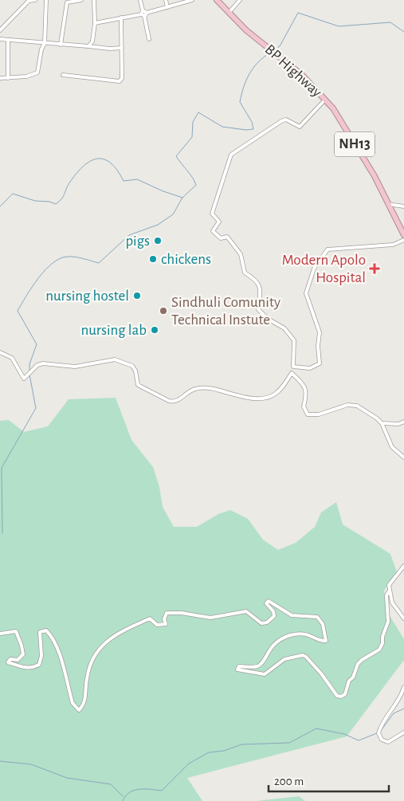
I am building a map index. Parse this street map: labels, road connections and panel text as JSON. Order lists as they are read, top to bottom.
{
  "streets": {
    "highway": ["BP Highway", "NH13"]
  },
  "places": {
    "other": [
      "pigs",
      "chickens",
      "nursing hostel",
      "Sindhuli Comunity Technical Instute",
      "nursing lab"
    ],
    "health": ["Modern Apolo Hospital"]
  },
  "scale_bar": "200 m"
}
